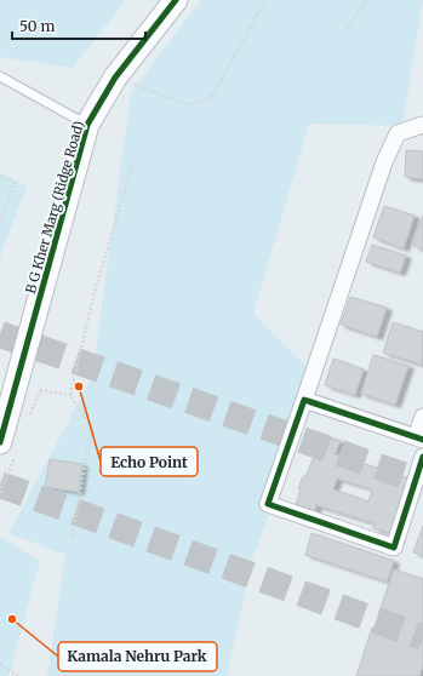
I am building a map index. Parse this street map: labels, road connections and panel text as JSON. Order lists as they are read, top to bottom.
{
  "streets": {
    "street": ["B G Kher Marg (Ridge Road)"]
  },
  "places": ["Echo Point", "Kamala Nehru Park"],
  "scale_bar": "50 m"
}
